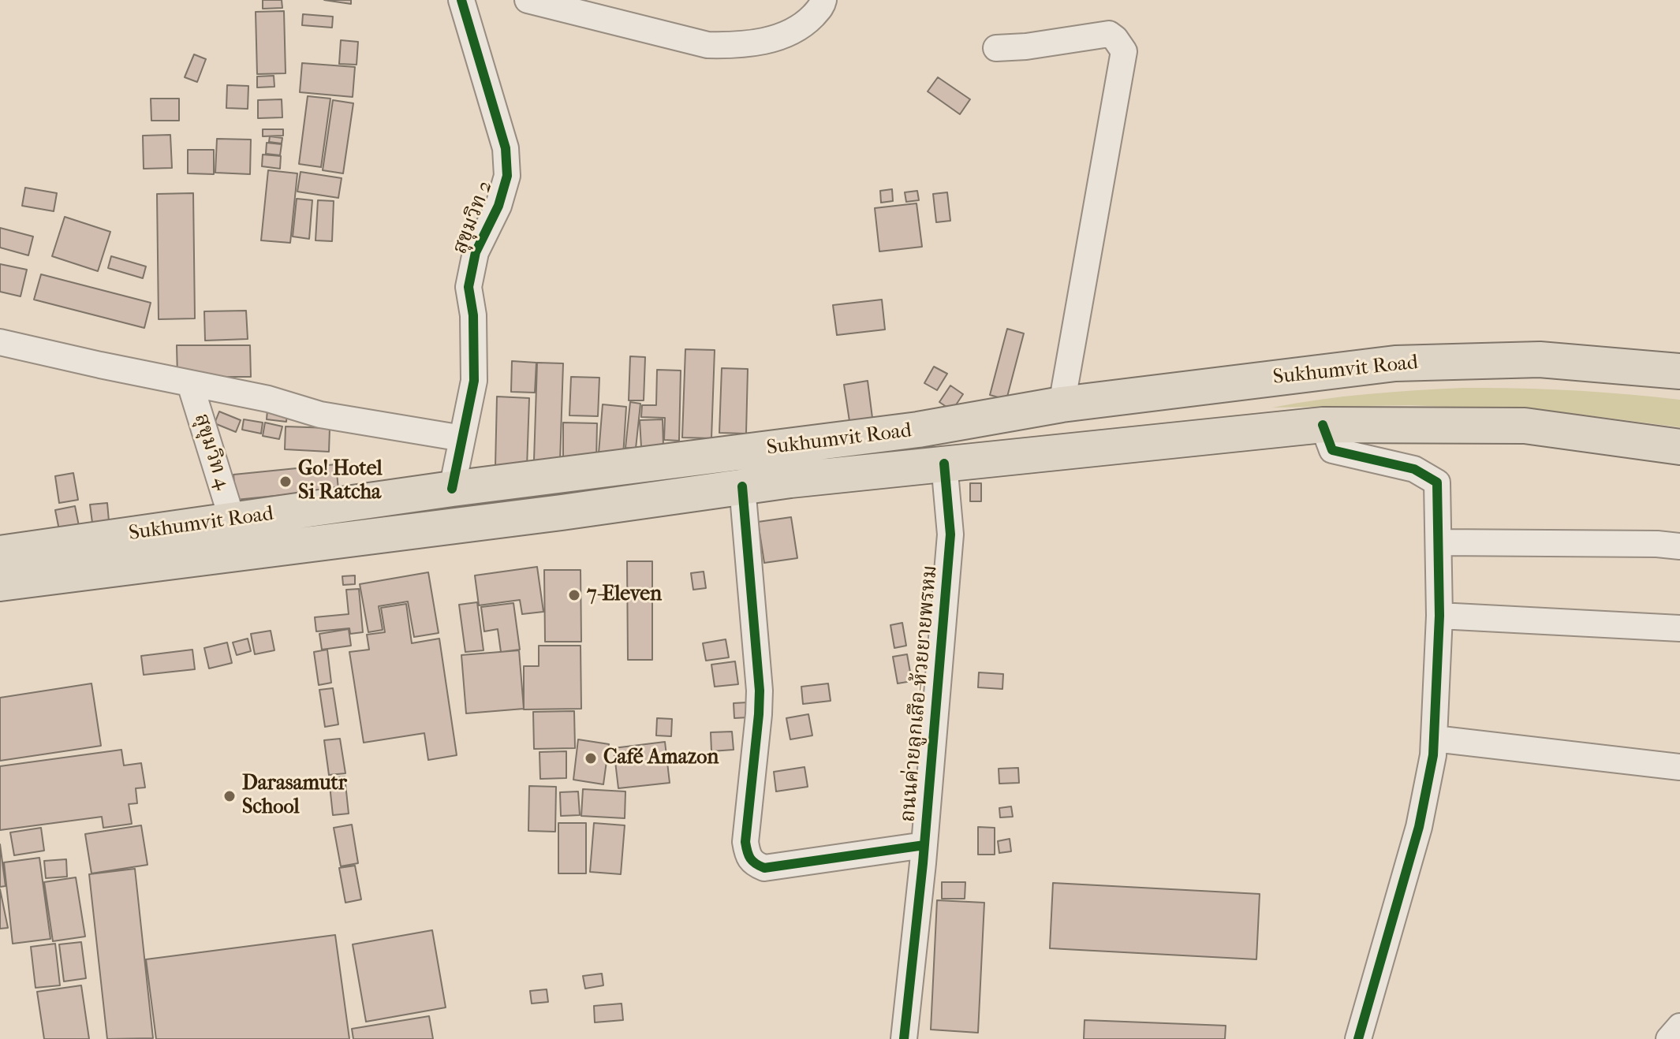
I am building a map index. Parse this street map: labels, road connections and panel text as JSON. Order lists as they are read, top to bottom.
{
  "streets": {
    "highway": ["Sukhumvit Road"],
    "street": ["สุขุมวิท 2", "สุขุมวิท 4", "ถนนค่ายลูกเสึอ-ห้วยยายพรหม"]
  },
  "crossings": [
    ["สุขุมวิท 2", "Sukhumvit Road"],
    ["Sukhumvit Road", "สุขุมวิท 4"],
    ["Sukhumvit Road", "ถนนค่ายลูกเสึอ-ห้วยยายพรหม"]
  ],
  "places": [
    "Go! Hotel Si Ratcha",
    "7-Eleven",
    "Café Amazon",
    "Darasamutr School"
  ]
}
